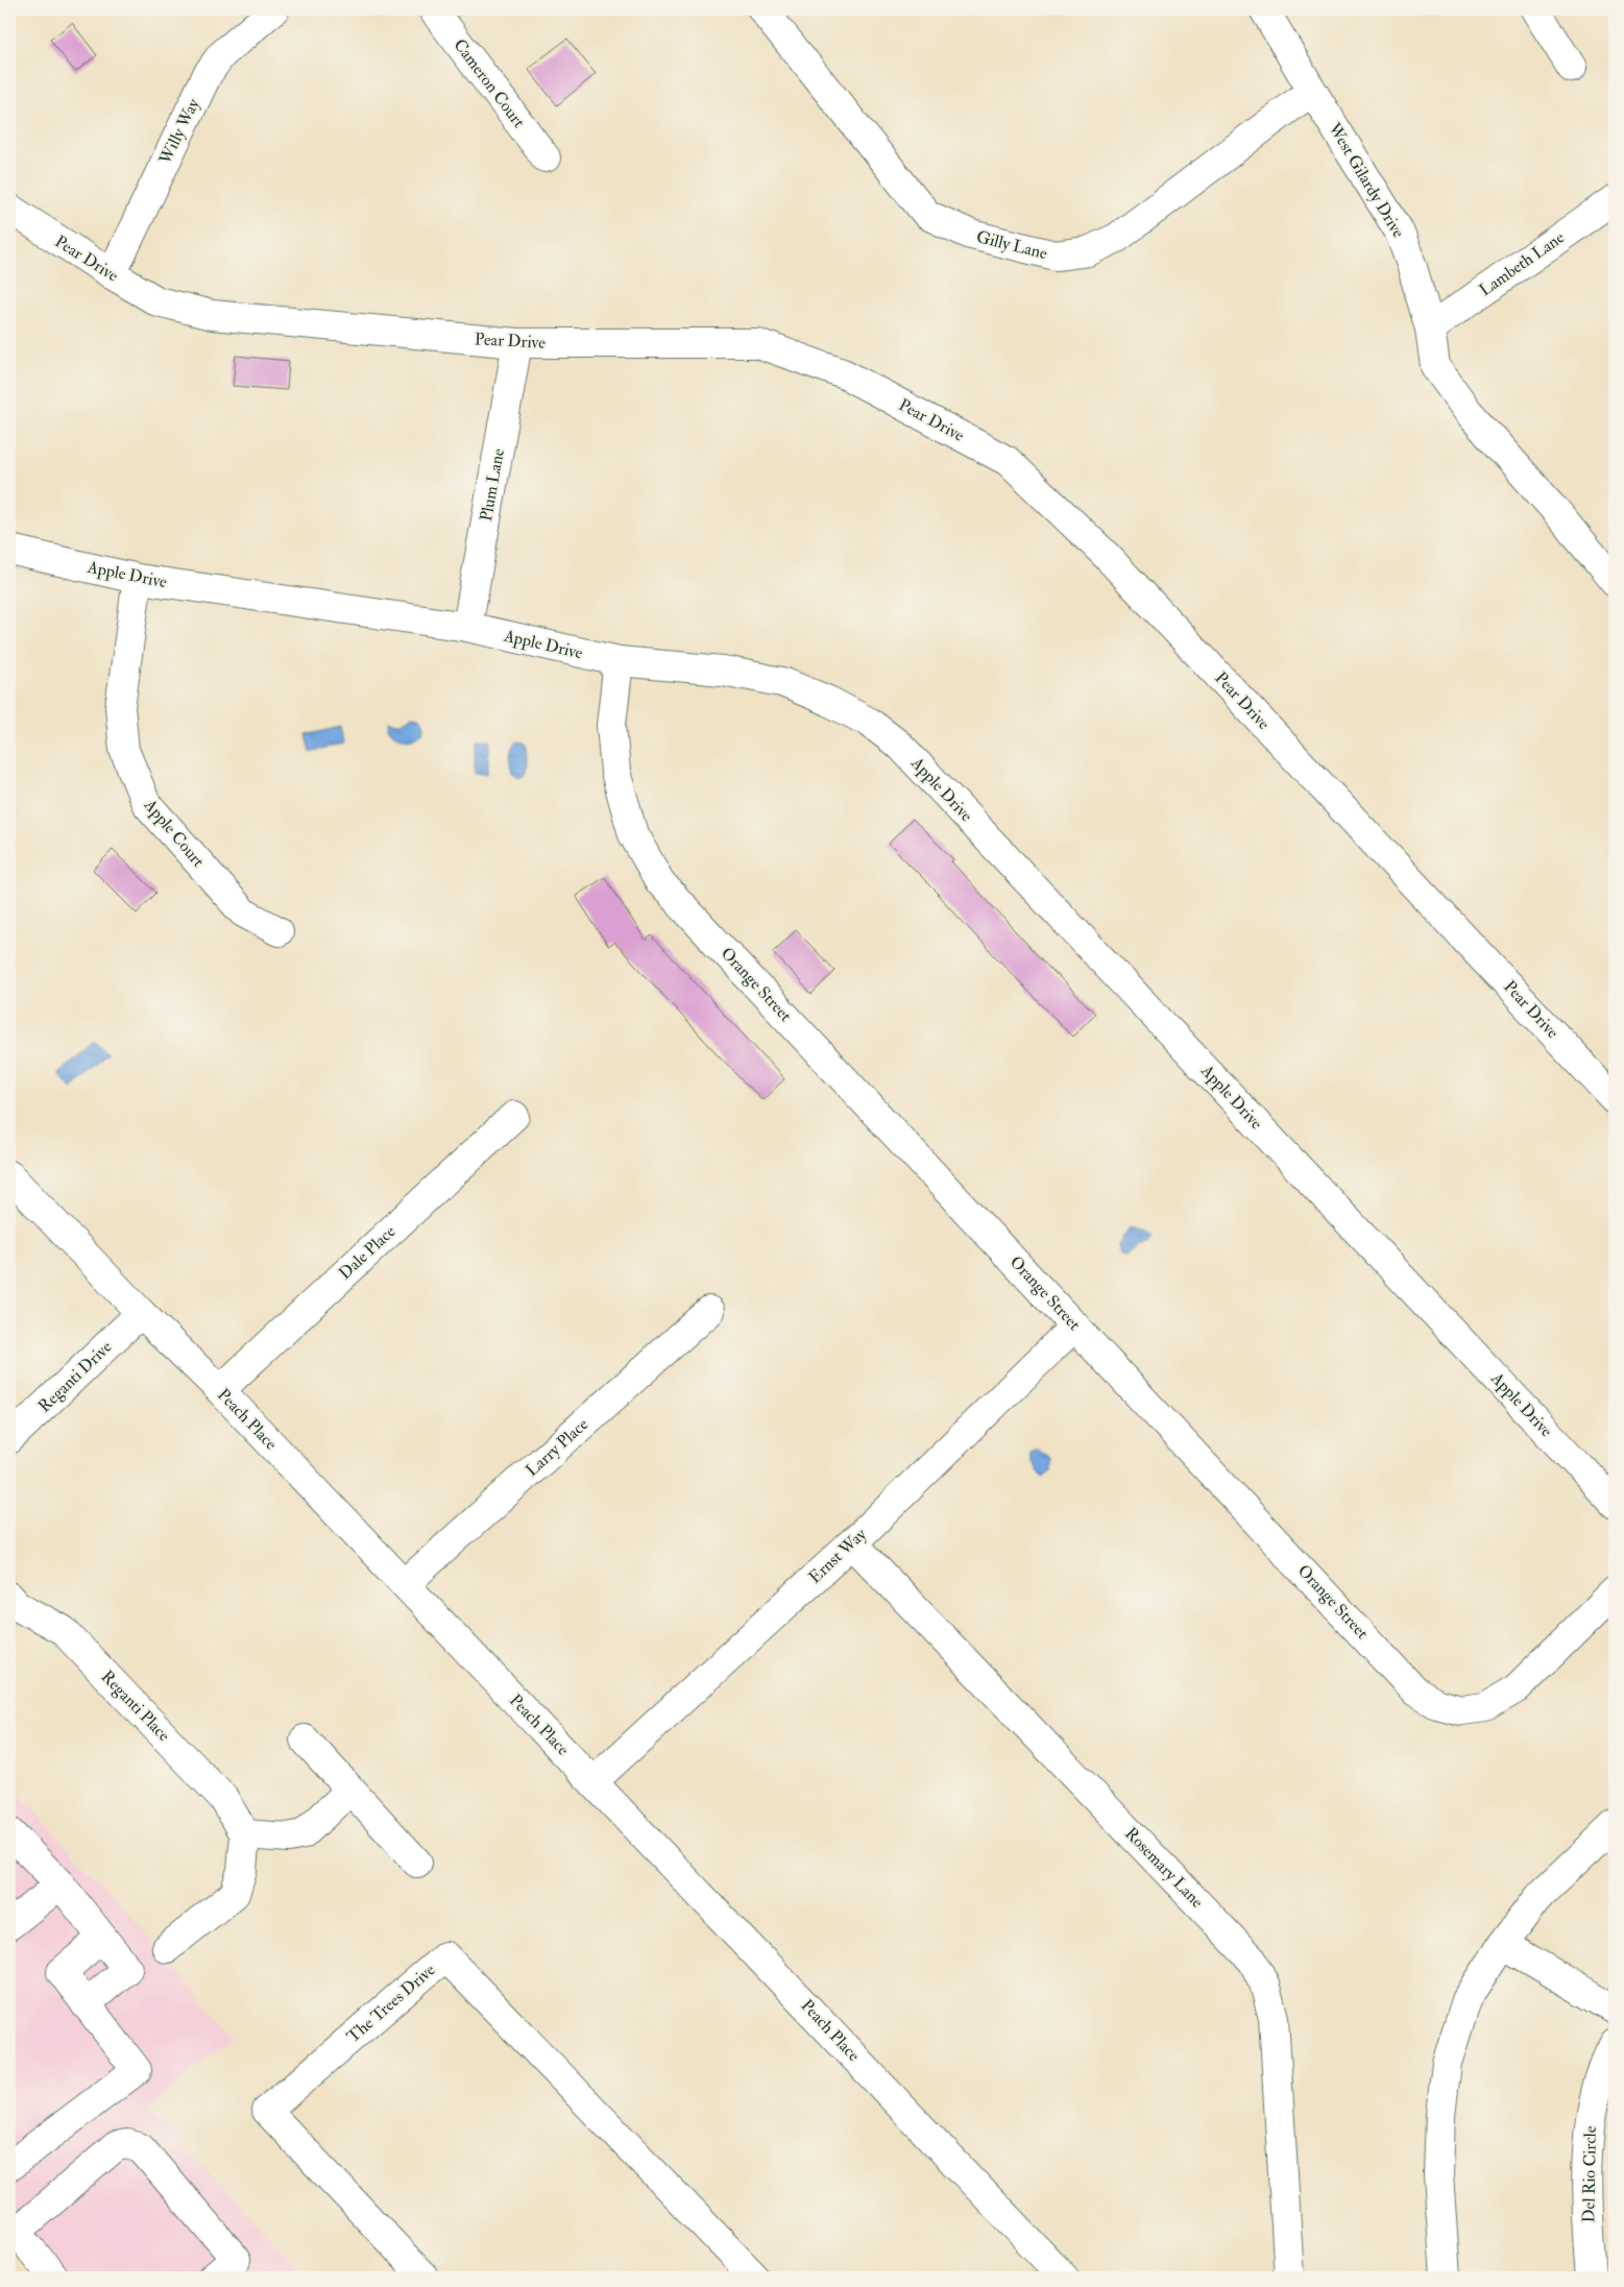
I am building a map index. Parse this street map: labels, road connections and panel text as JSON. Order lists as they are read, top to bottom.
{
  "streets": {
    "street": [
      "Cameron Court",
      "Willy Way",
      "West Gilardy Drive",
      "Gilly Lane",
      "Pear Drive",
      "Lambeth Lane",
      "Plum Lane",
      "Apple Drive",
      "Apple Court",
      "Orange Street",
      "Dale Place",
      "Reganti Drive",
      "Peach Place",
      "Larry Place",
      "Ernst Way",
      "Reganti Place",
      "Rosemary Lane",
      "The Trees Drive",
      "Del Rio Circle"
    ]
  },
  "crossings": [
    ["Willy Way", "Pear Drive"],
    ["West Gilardy Drive", "Gilly Lane"],
    ["West Gilardy Drive", "Lambeth Lane"],
    ["Pear Drive", "Plum Lane"],
    ["Plum Lane", "Apple Drive"],
    ["Apple Drive", "Apple Court"],
    ["Apple Drive", "Orange Street"],
    ["Orange Street", "Ernst Way"],
    ["Dale Place", "Peach Place"],
    ["Reganti Drive", "Peach Place"],
    ["Peach Place", "Larry Place"],
    ["Peach Place", "Ernst Way"],
    ["Ernst Way", "Rosemary Lane"]
  ]
}
